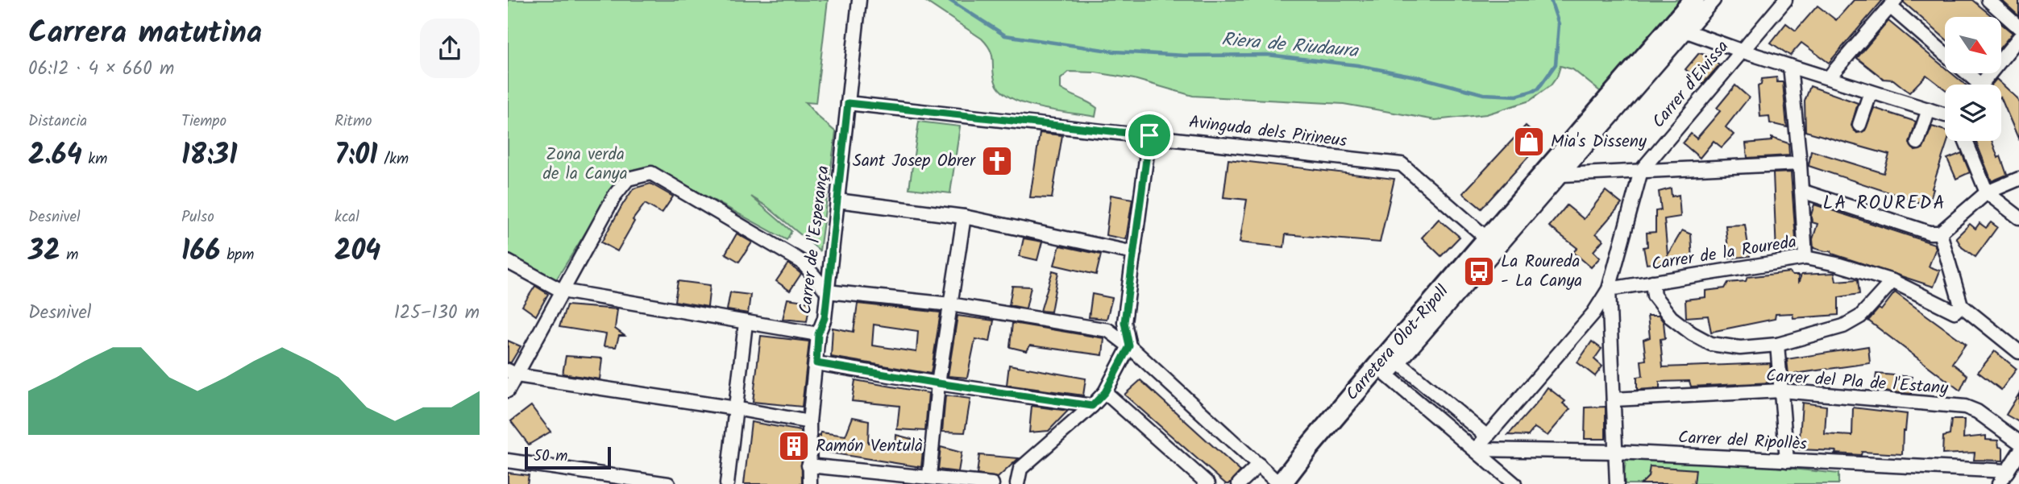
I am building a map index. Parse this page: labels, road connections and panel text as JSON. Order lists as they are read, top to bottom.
{
  "streets": {
    "main road": ["Carretera Olot-Ripoll"],
    "street": [
      "Carrer d'Eivissa",
      "Avinguda dels Pirineus",
      "Carrer de l'Esperança",
      "Carrer de la Roureda",
      "Carrer del Pla de l'Estany",
      "Carrer del Ripollès"
    ]
  },
  "crossings": [
    ["Carrer d'Eivissa", "Carrer de la Roureda"],
    ["Carrer d'Eivissa", "Carrer del Ripollès"],
    ["Avinguda dels Pirineus", "Carrer de l'Esperança"],
    ["Avinguda dels Pirineus", "Carretera Olot-Ripoll"]
  ],
  "districts": ["LA ROUREDA"],
  "water": ["Riera de Riudaura"],
  "parks": ["Zona verda de la Canya"],
  "places": {
    "shop": ["Mia's Disseny"],
    "church": ["Sant Josep Obrer"],
    "bus stop": ["La Roureda - La Canya"],
    "building": ["Ramón Ventulà"]
  },
  "scale_bar": "50 m",
  "north": "bottom right",
  "page": {
    "heading": ["Carrera matutina", "06:12 · 4 × 660 m"],
    "stats": [
      ["Distancia", "2.64 km"],
      ["Tiempo", "18:31"],
      ["Ritmo", "7:01 /km"],
      ["Desnivel", "32 m"],
      ["Pulso", "166 bpm"],
      ["kcal", "204"]
    ],
    "chart": ["Desnivel", "125–130 m"],
    "scale": "50 m"
  }
}
